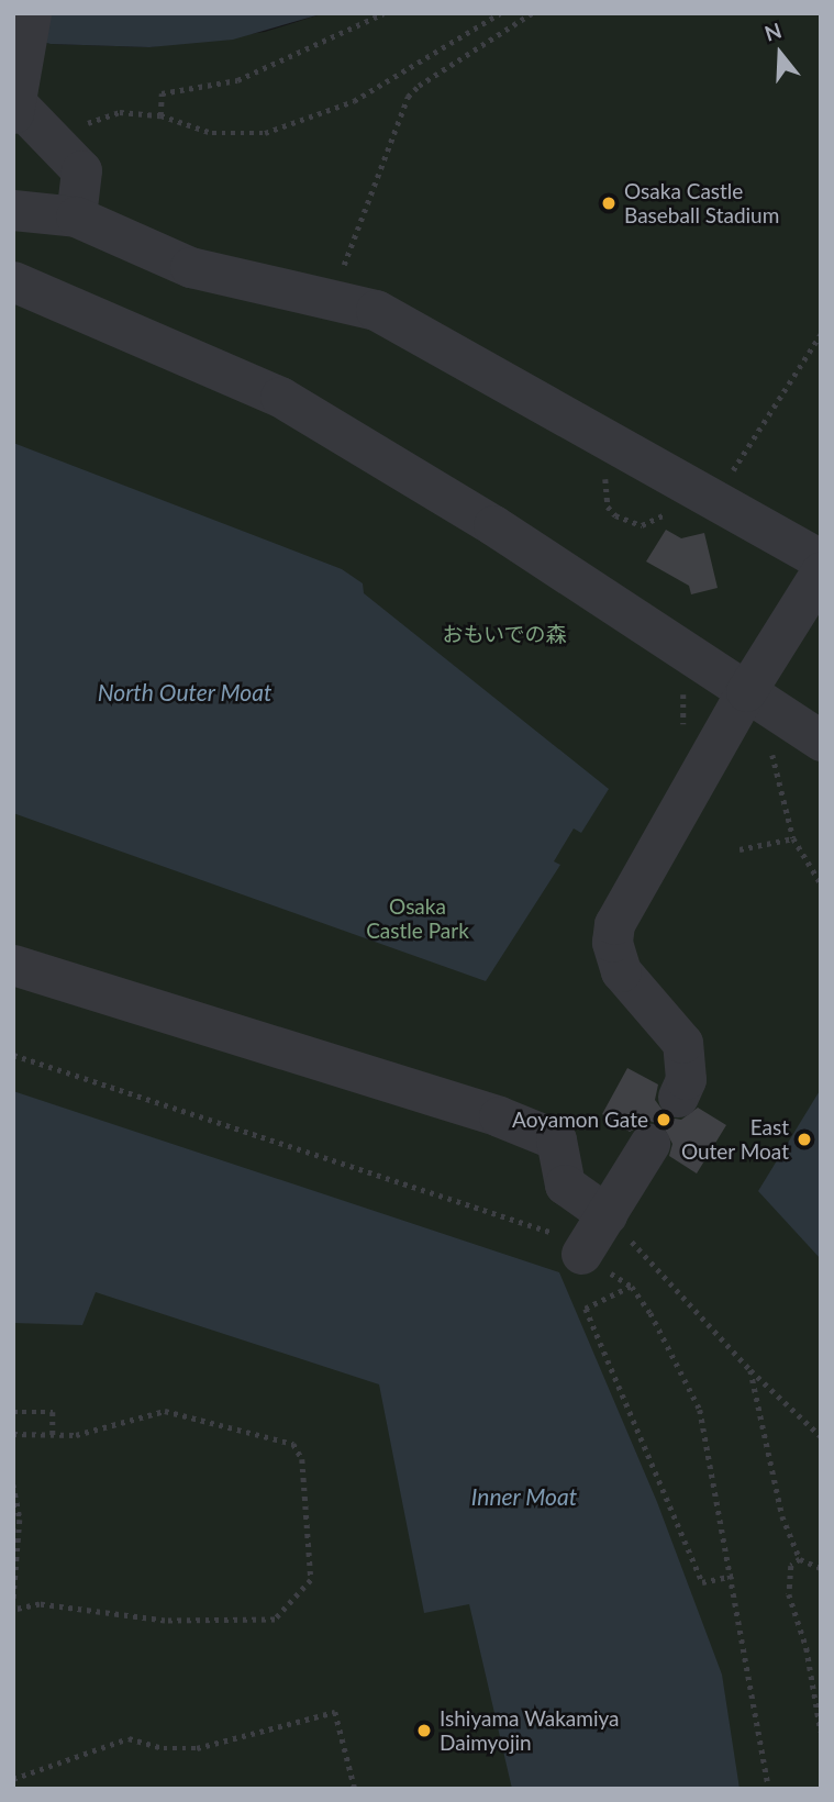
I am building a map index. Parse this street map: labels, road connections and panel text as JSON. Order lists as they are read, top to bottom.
{
  "water": ["North Outer Moat", "Inner Moat"],
  "parks": ["おもいでの森", "Osaka Castle Park"],
  "places": [
    "Osaka Castle Baseball Stadium",
    "Aoyamon Gate",
    "East Outer Moat",
    "Ishiyama Wakamiya Daimyojin"
  ],
  "north": "top"
}
